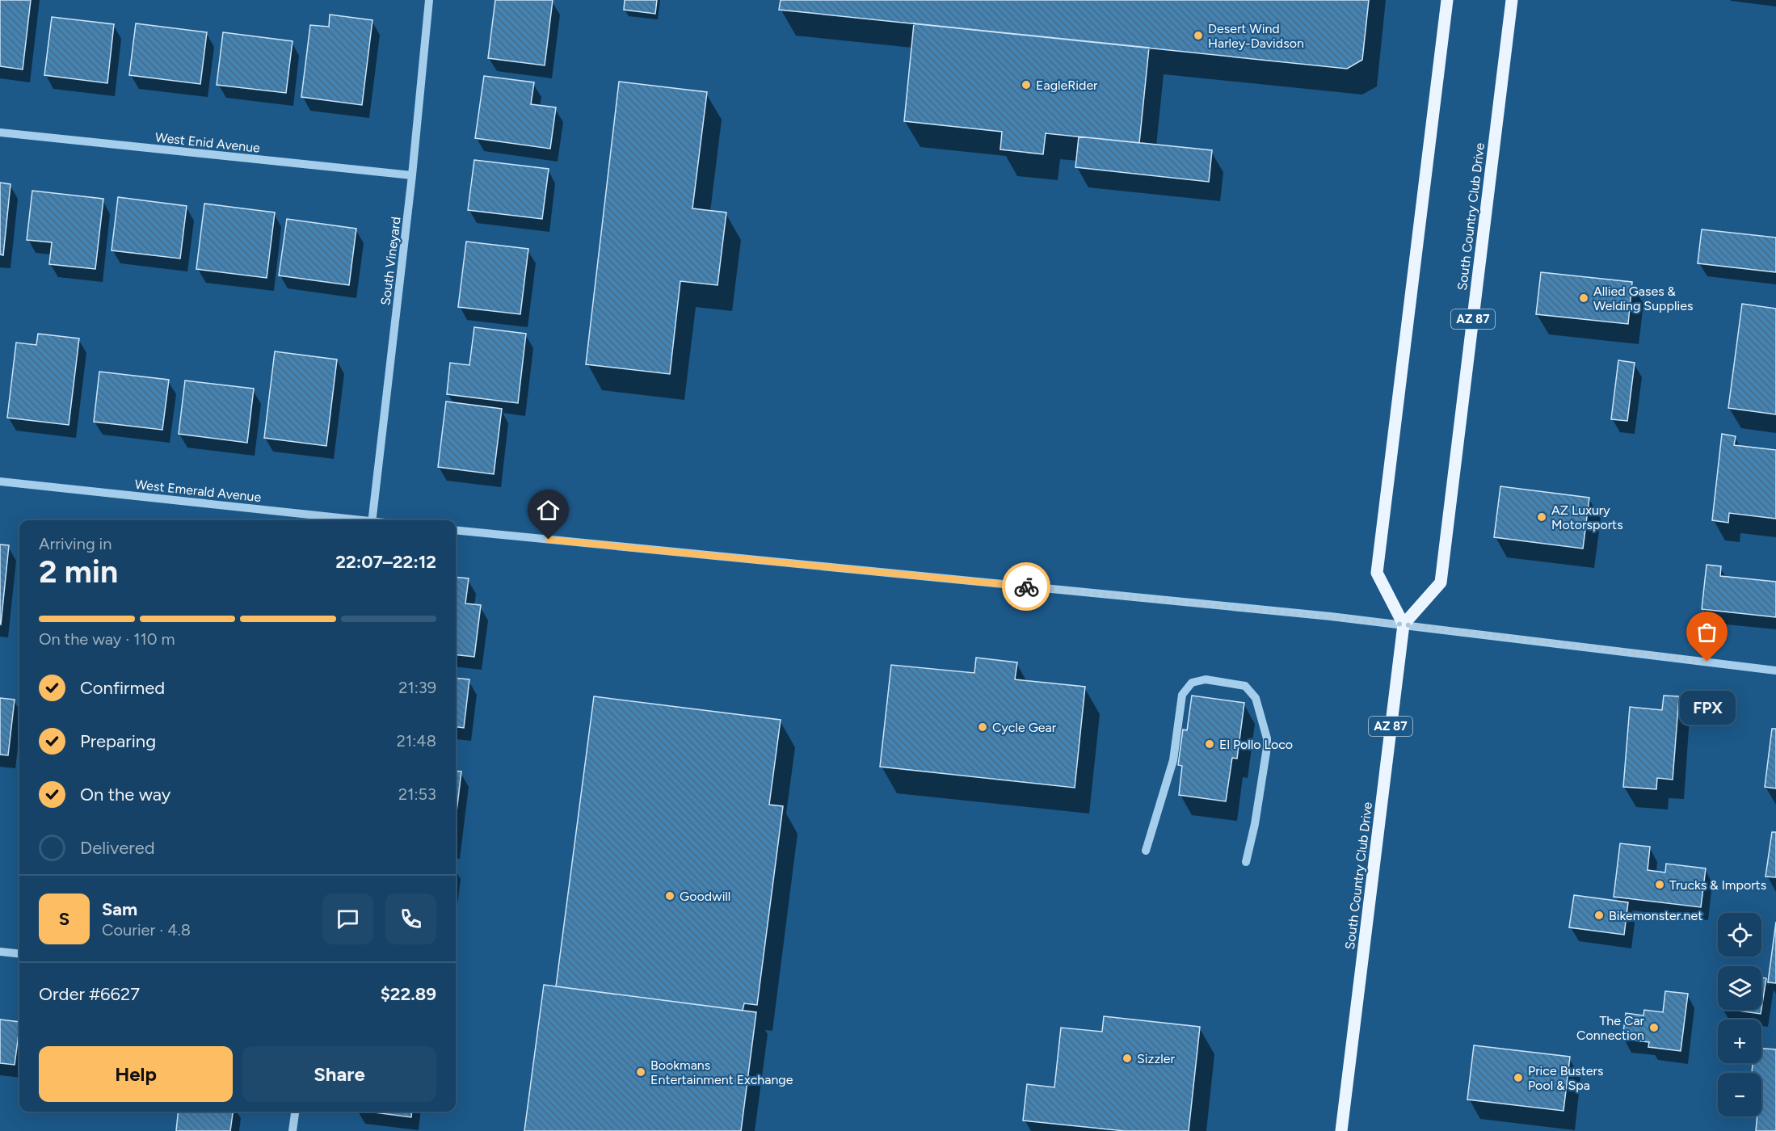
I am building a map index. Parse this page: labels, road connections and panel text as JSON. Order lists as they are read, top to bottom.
{
  "streets": {
    "main road": ["South Country Club Drive", "AZ 87"],
    "street": ["West Enid Avenue", "South Vineyard", "West Emerald Avenue"]
  },
  "crossings": [
    ["West Enid Avenue", "South Vineyard"]
  ],
  "places": [
    "Desert Wind Harley-Davidson",
    "EagleRider",
    "Allied Gases & Welding Supplies",
    "AZ Luxury Motorsports",
    "FPX",
    "Cycle Gear",
    "El Pollo Loco",
    "Trucks & Imports",
    "Goodwill",
    "Bikemonster.net",
    "The Car Connection",
    "Sizzler",
    "Bookmans Entertainment Exchange",
    "Price Busters Pool & Spa"
  ],
  "page": {
    "heading": ["2 min", "Arriving in", "22:07–22:12"],
    "panel": [
      "Sam",
      "Courier · 4.8",
      "Order #6627",
      "$22.89"
    ],
    "bar": "On the way · 110 m",
    "list": [
      ["Confirmed", "21:39"],
      ["Preparing", "21:48"],
      ["On the way", "21:53"],
      "Delivered"
    ],
    "bubble": "FPX",
    "round": "S",
    "map_buttons": ["+", "−"],
    "buttons": ["Help", "Share"]
  }
}
